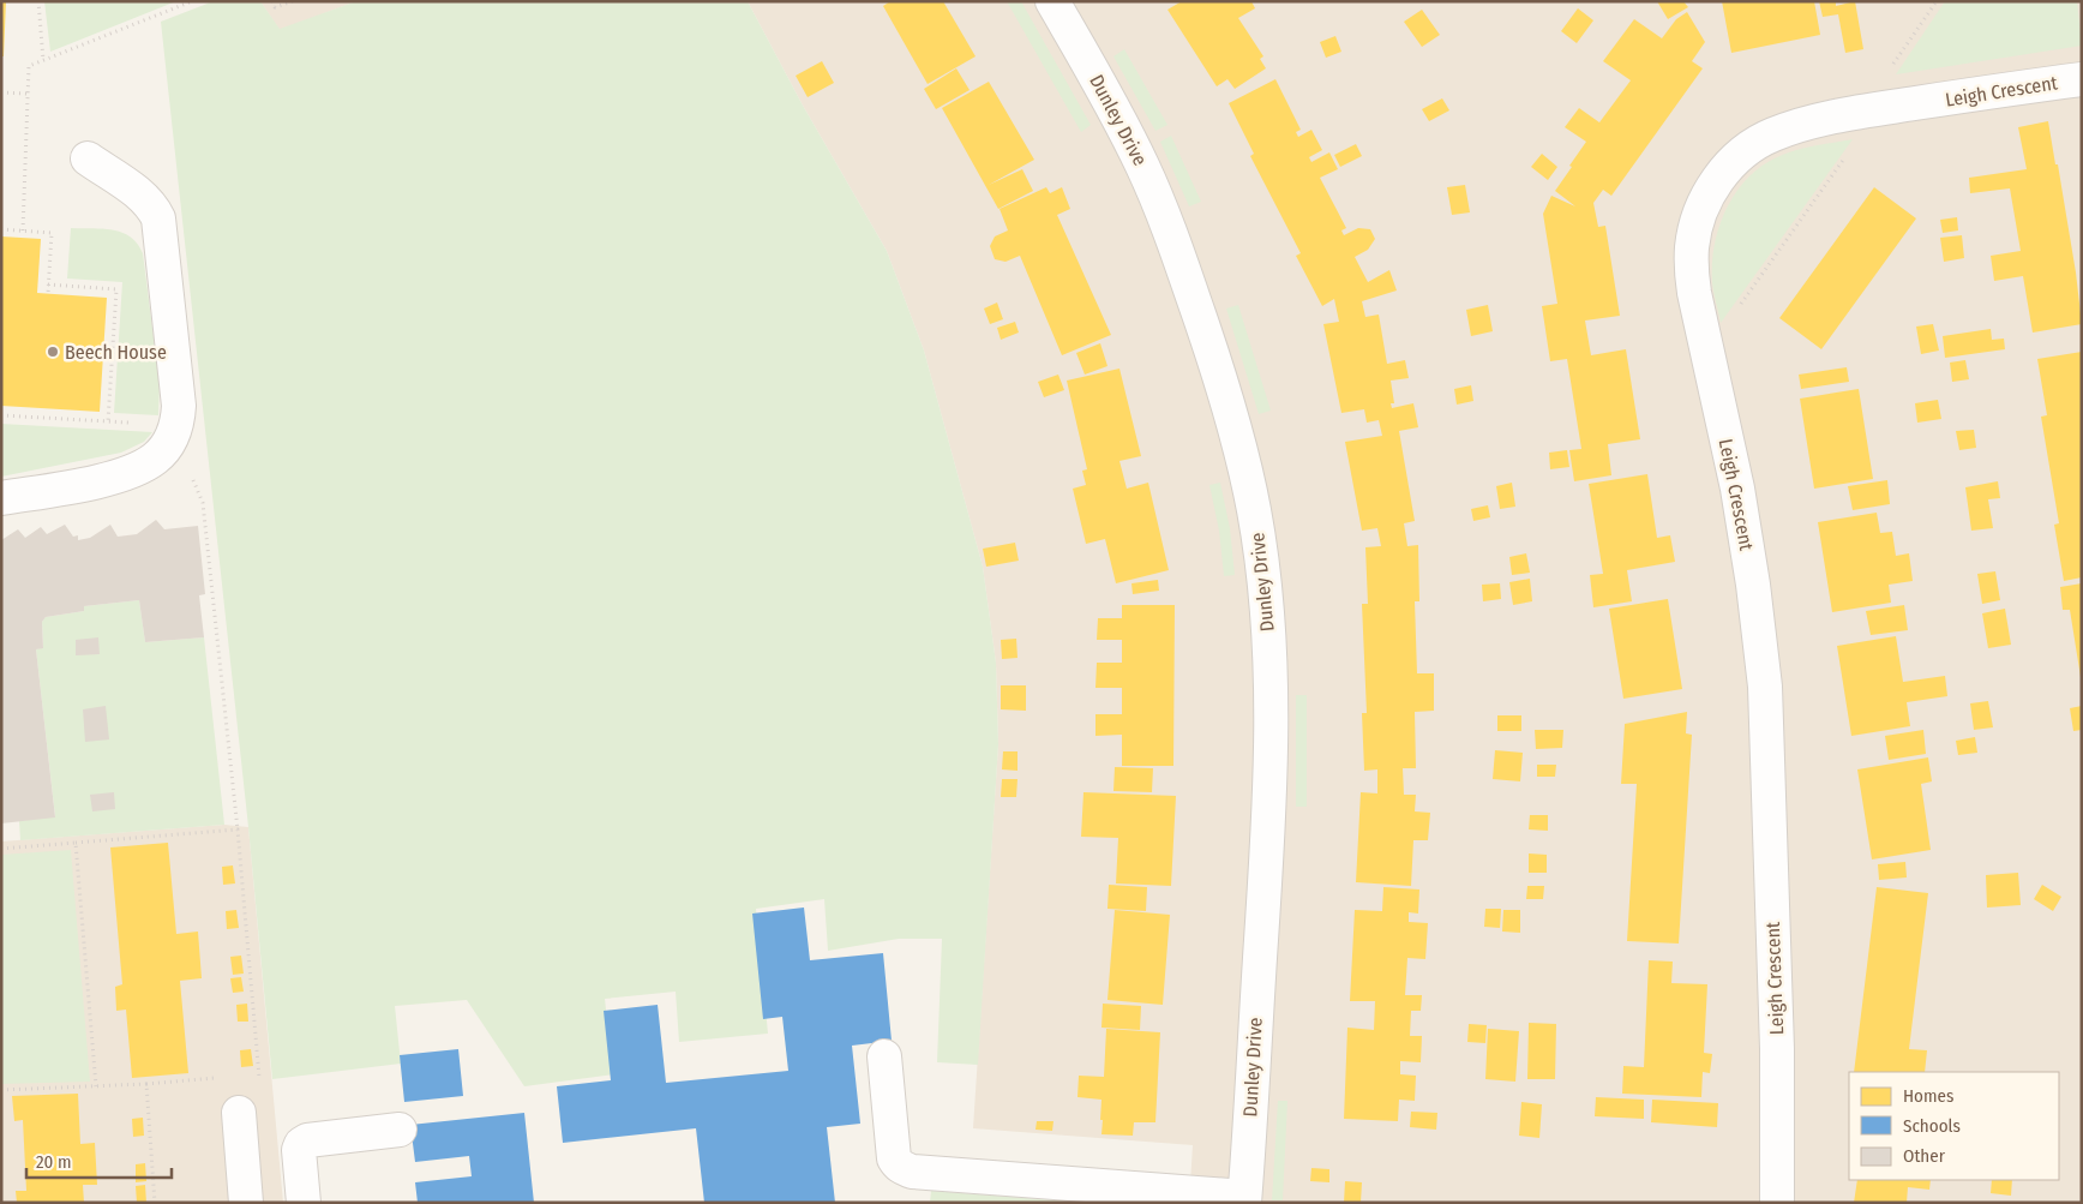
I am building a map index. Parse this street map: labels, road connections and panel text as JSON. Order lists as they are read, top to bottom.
{
  "streets": {
    "street": ["Leigh Crescent", "Dunley Drive"]
  },
  "places": ["Beech House"],
  "legend": ["Homes", "Schools", "Other"],
  "scale_bar": "20 m"
}
